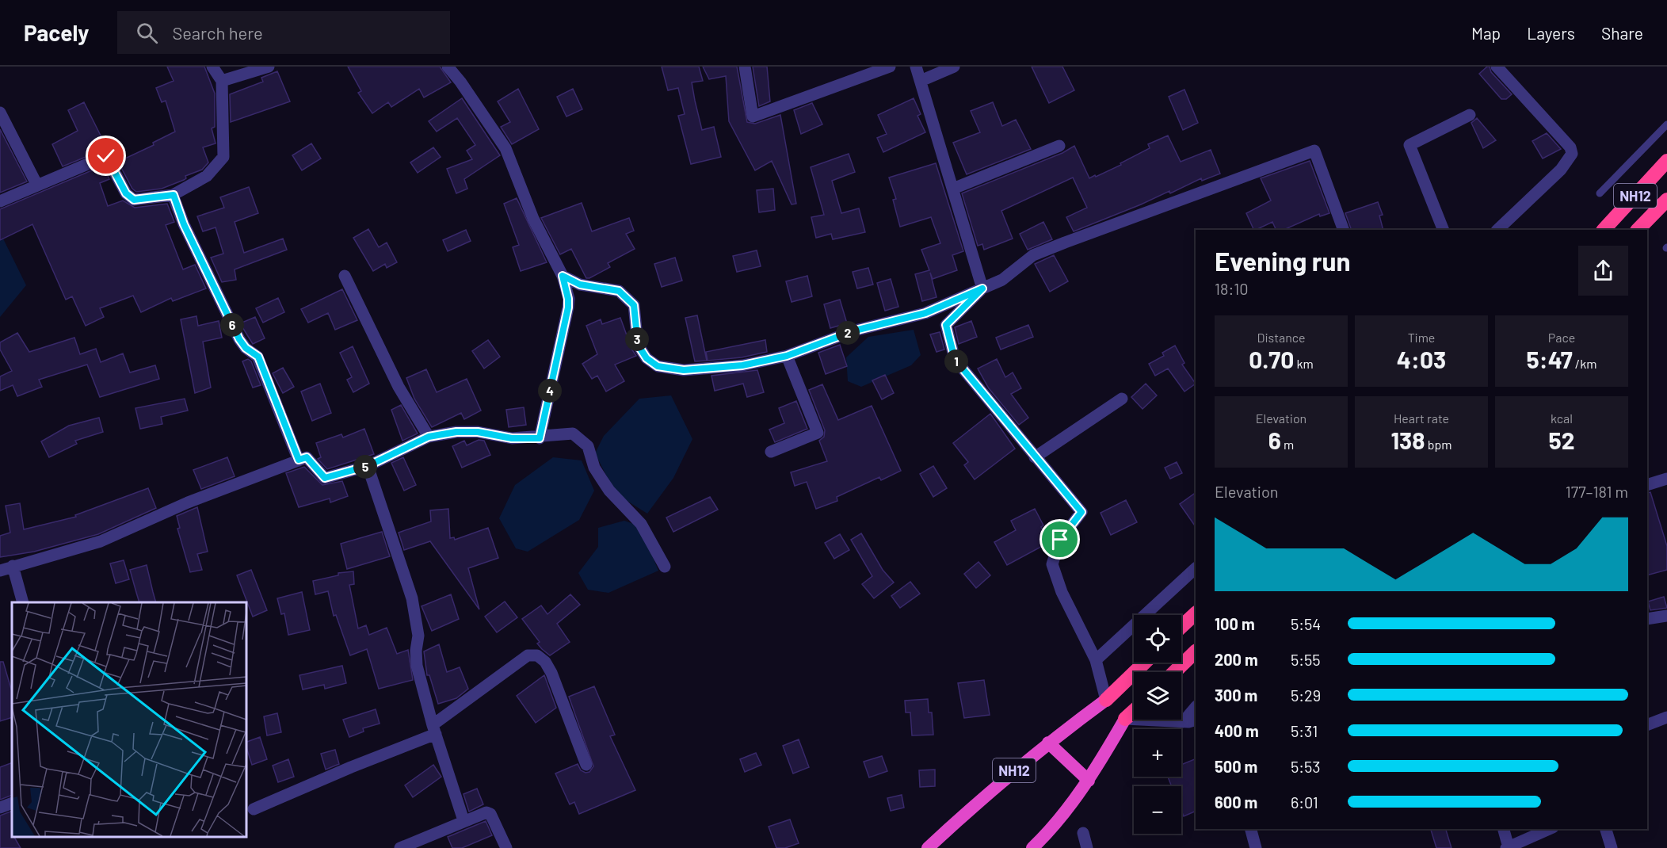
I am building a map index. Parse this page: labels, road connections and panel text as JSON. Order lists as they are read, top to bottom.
{
  "streets": {
    "highway": ["NH12"]
  },
  "page": {
    "header": "Pacely",
    "search": "Search here",
    "nav": ["Map", "Layers", "Share"],
    "heading": ["Evening run", "18:10"],
    "stats": [
      ["Distance", "0.70 km"],
      ["Time", "4:03"],
      ["Pace", "5:47 /km"],
      ["Elevation", "6 m"],
      ["Heart rate", "138 bpm"],
      ["kcal", "52"]
    ],
    "pins": [
      "6",
      "2",
      "3",
      "1",
      "4",
      "5"
    ],
    "chart": ["Elevation", "177–181 m"],
    "list": [
      {
        "name": "100 m",
        "note": "5:54"
      },
      {
        "name": "200 m",
        "note": "5:55"
      },
      {
        "name": "300 m",
        "note": "5:29"
      },
      {
        "name": "400 m",
        "note": "5:31"
      },
      {
        "name": "500 m",
        "note": "5:53"
      },
      {
        "name": "600 m",
        "note": "6:01"
      }
    ],
    "map_buttons": ["+", "−"]
  }
}
